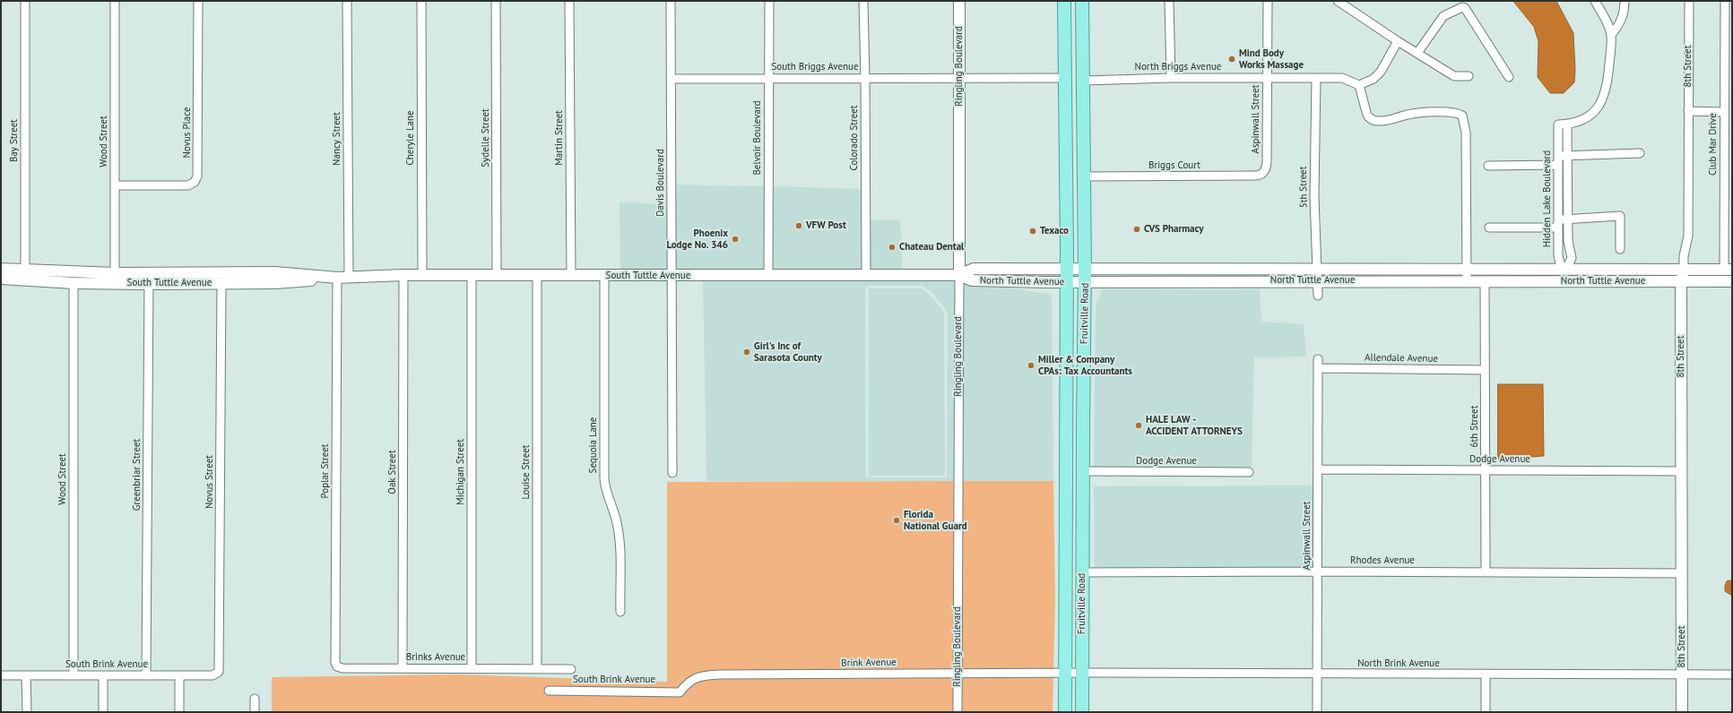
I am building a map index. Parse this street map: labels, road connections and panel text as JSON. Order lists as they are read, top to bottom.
{
  "streets": {
    "main road": [
      "Ringling Boulevard",
      "8th Street",
      "South Tuttle Avenue",
      "North Tuttle Avenue",
      "Fruitville Road"
    ],
    "street": [
      "South Briggs Avenue",
      "North Briggs Avenue",
      "Aspinwall Street",
      "Novus Place",
      "Cheryle Lane",
      "Sydelle Street",
      "Martin Street",
      "Belvoir Boulevard",
      "Colorado Street",
      "Nancy Street",
      "Bay Street",
      "Wood Street",
      "Club Mar Drive",
      "Briggs Court",
      "Davis Boulevard",
      "5th Street",
      "Hidden Lake Boulevard",
      "Allendale Avenue",
      "6th Street",
      "Sequoia Lane",
      "Dodge Avenue",
      "Poplar Street",
      "Oak Street",
      "Michigan Street",
      "Louise Street",
      "Greenbriar Street",
      "Novus Street",
      "Rhodes Avenue",
      "Brinks Avenue",
      "Brink Avenue",
      "North Brink Avenue",
      "South Brink Avenue"
    ]
  },
  "crossings": [
    ["Ringling Boulevard", "South Briggs Avenue"],
    ["Ringling Boulevard", "South Tuttle Avenue"],
    ["Ringling Boulevard", "North Tuttle Avenue"],
    ["Ringling Boulevard", "Brink Avenue"],
    ["8th Street", "North Tuttle Avenue"],
    ["8th Street", "Dodge Avenue"],
    ["8th Street", "Rhodes Avenue"],
    ["8th Street", "North Brink Avenue"],
    ["South Briggs Avenue", "Belvoir Boulevard"],
    ["South Briggs Avenue", "Colorado Street"],
    ["South Briggs Avenue", "Davis Boulevard"],
    ["North Briggs Avenue", "Aspinwall Street"],
    ["North Briggs Avenue", "5th Street"],
    ["North Briggs Avenue", "Fruitville Road"],
    ["Aspinwall Street", "Briggs Court"],
    ["Aspinwall Street", "Allendale Avenue"],
    ["Aspinwall Street", "Dodge Avenue"],
    ["Aspinwall Street", "Rhodes Avenue"],
    ["Aspinwall Street", "North Brink Avenue"],
    ["Novus Place", "Wood Street"],
    ["Cheryle Lane", "South Tuttle Avenue"],
    ["Sydelle Street", "South Tuttle Avenue"],
    ["Martin Street", "South Tuttle Avenue"],
    ["Belvoir Boulevard", "South Tuttle Avenue"],
    ["Colorado Street", "South Tuttle Avenue"],
    ["Nancy Street", "South Tuttle Avenue"],
    ["Bay Street", "South Tuttle Avenue"],
    ["Wood Street", "South Tuttle Avenue"],
    ["Wood Street", "South Brink Avenue"],
    ["Club Mar Drive", "North Tuttle Avenue"],
    ["Briggs Court", "Fruitville Road"],
    ["Davis Boulevard", "South Tuttle Avenue"],
    ["5th Street", "North Tuttle Avenue"],
    ["Hidden Lake Boulevard", "North Tuttle Avenue"],
    ["South Tuttle Avenue", "North Tuttle Avenue"],
    ["South Tuttle Avenue", "Sequoia Lane"],
    ["South Tuttle Avenue", "Poplar Street"],
    ["South Tuttle Avenue", "Oak Street"],
    ["South Tuttle Avenue", "Michigan Street"],
    ["South Tuttle Avenue", "Louise Street"],
    ["South Tuttle Avenue", "Greenbriar Street"],
    ["South Tuttle Avenue", "Novus Street"],
    ["North Tuttle Avenue", "Fruitville Road"],
    ["North Tuttle Avenue", "6th Street"],
    ["Fruitville Road", "Dodge Avenue"],
    ["Fruitville Road", "Rhodes Avenue"],
    ["Fruitville Road", "Brink Avenue"],
    ["Fruitville Road", "North Brink Avenue"],
    ["Allendale Avenue", "6th Street"],
    ["6th Street", "Dodge Avenue"],
    ["6th Street", "Rhodes Avenue"],
    ["Poplar Street", "Brinks Avenue"],
    ["Oak Street", "Brinks Avenue"],
    ["Michigan Street", "Brinks Avenue"],
    ["Louise Street", "Brinks Avenue"],
    ["Louise Street", "South Brink Avenue"],
    ["Greenbriar Street", "South Brink Avenue"],
    ["Novus Street", "South Brink Avenue"],
    ["Brinks Avenue", "South Brink Avenue"],
    ["Brink Avenue", "North Brink Avenue"],
    ["Brink Avenue", "South Brink Avenue"]
  ],
  "places": [
    "Mind Body Works Massage",
    "VFW Post",
    "CVS Pharmacy",
    "Texaco",
    "Phoenix Lodge No. 346",
    "Chateau Dental",
    "Girl's Inc of Sarasota County",
    "Miller & Company CPAs: Tax Accountants",
    "HALE LAW - ACCIDENT ATTORNEYS",
    "Florida National Guard"
  ]
}
